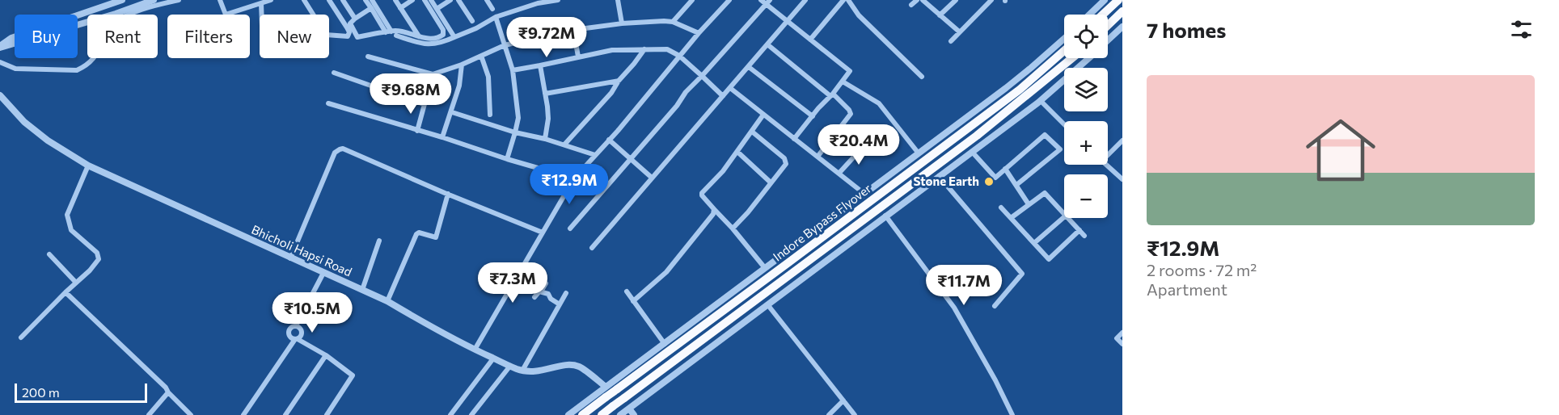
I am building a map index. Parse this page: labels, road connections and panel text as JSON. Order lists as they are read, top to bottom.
{
  "streets": {
    "highway": ["Indore Bypass Flyover"],
    "street": ["Bhicholi Hapsi Road"]
  },
  "places": ["Stone Earth"],
  "scale_bar": "200 m",
  "page": {
    "heading": "7 homes",
    "map_buttons": ["+", "−"],
    "chip": [
      "Buy",
      "Rent",
      "Filters",
      "New"
    ],
    "price": [
      "₹9.72M",
      "₹9.68M",
      "₹20.4M",
      "₹12.9M",
      "₹7.3M",
      "₹11.7M",
      "₹10.5M"
    ],
    "list": [
      {
        "name": "₹12.9M",
        "note": "2 rooms · 72 m² · Apartment"
      }
    ],
    "scale": "200 m"
  }
}
